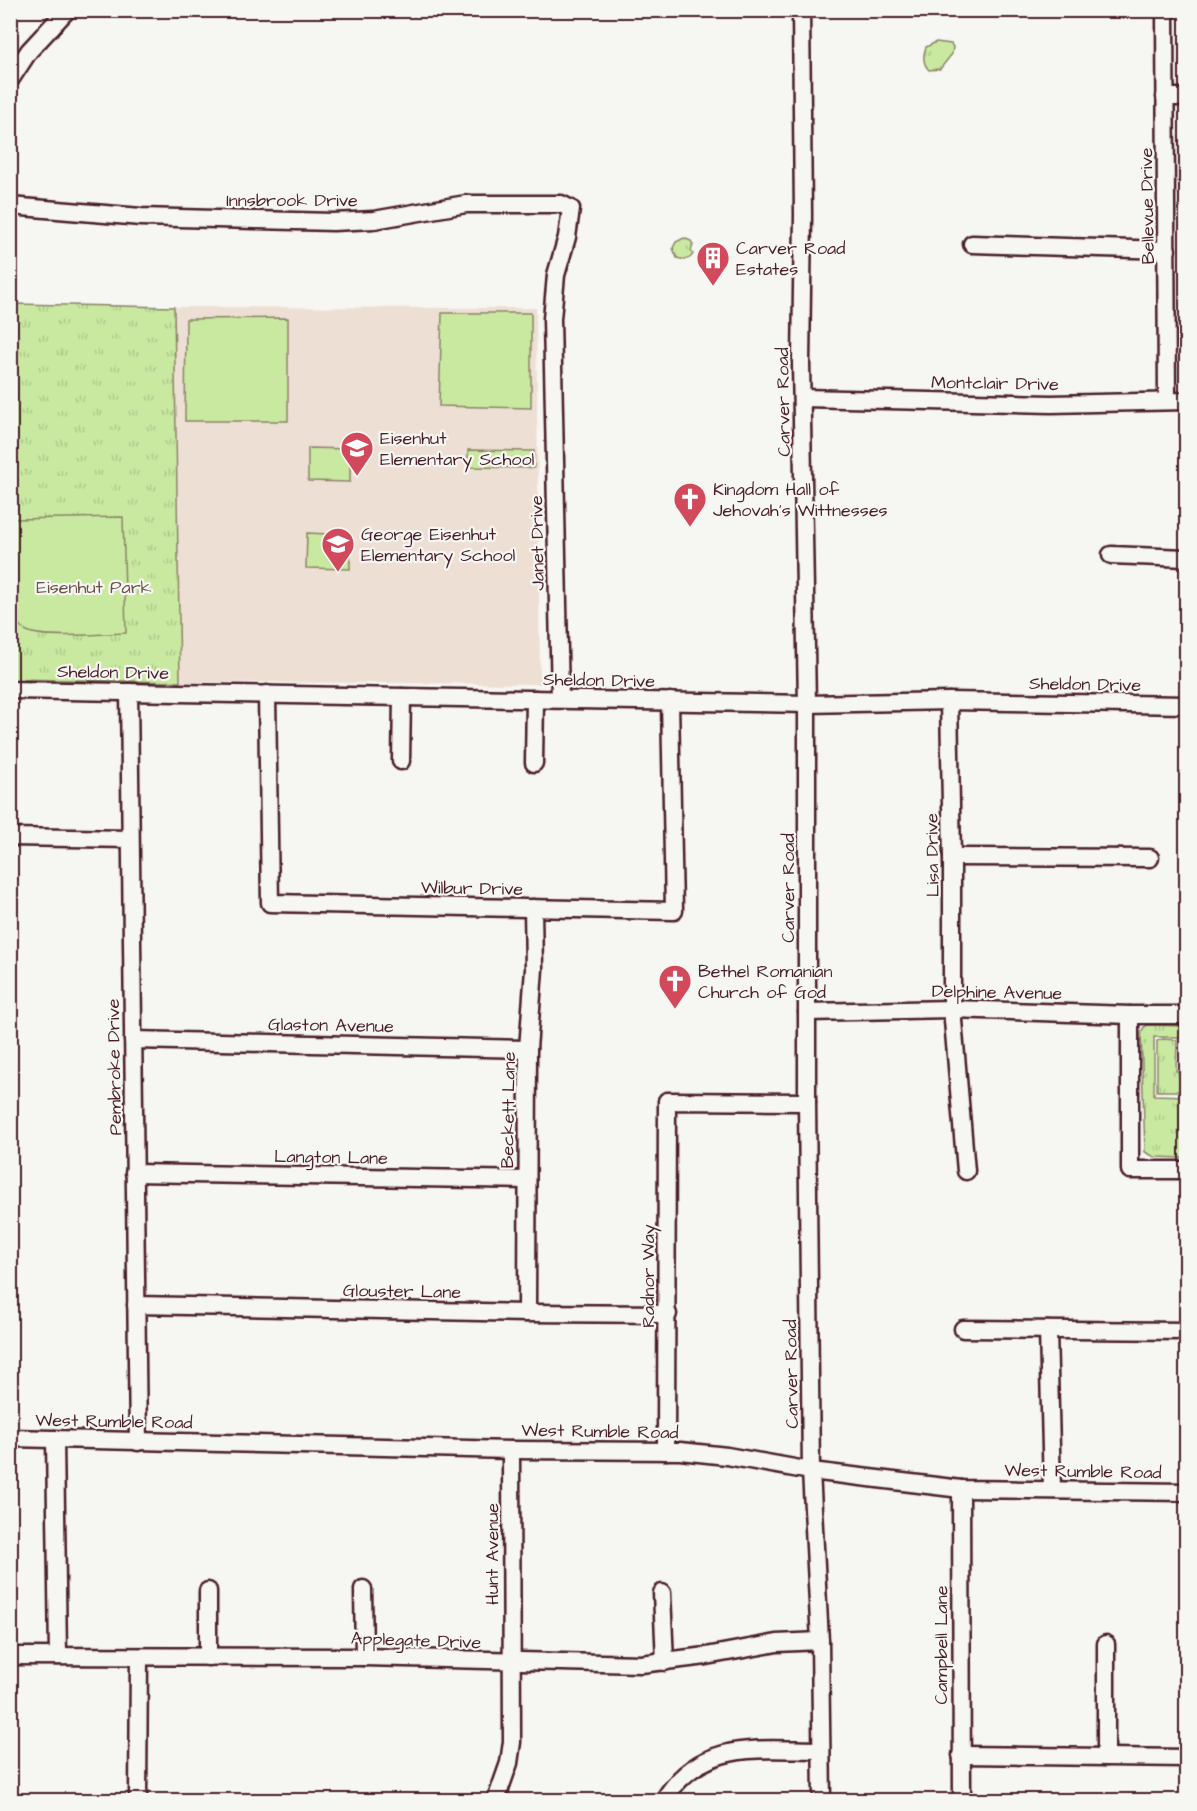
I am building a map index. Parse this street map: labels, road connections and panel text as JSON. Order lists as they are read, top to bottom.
{
  "streets": {
    "street": [
      "Innsbrook Drive",
      "Bellevue Drive",
      "Montclair Drive",
      "Carver Road",
      "Janet Drive",
      "Sheldon Drive",
      "Lisa Drive",
      "Wilbur Drive",
      "Delphine Avenue",
      "Glaston Avenue",
      "Pembroke Drive",
      "Beckett Lane",
      "Langton Lane",
      "Radnor Way",
      "Glouster Lane",
      "West Rumble Road",
      "Hunt Avenue",
      "Applegate Drive",
      "Campbell Lane"
    ]
  },
  "crossings": [
    ["Innsbrook Drive", "Janet Drive"],
    ["Bellevue Drive", "Montclair Drive"],
    ["Montclair Drive", "Carver Road"],
    ["Carver Road", "Sheldon Drive"],
    ["Carver Road", "Delphine Avenue"],
    ["Carver Road", "Radnor Way"],
    ["Carver Road", "West Rumble Road"],
    ["Carver Road", "Applegate Drive"],
    ["Janet Drive", "Sheldon Drive"],
    ["Sheldon Drive", "Lisa Drive"],
    ["Sheldon Drive", "Wilbur Drive"],
    ["Sheldon Drive", "Pembroke Drive"],
    ["Lisa Drive", "Delphine Avenue"],
    ["Wilbur Drive", "Beckett Lane"],
    ["Glaston Avenue", "Pembroke Drive"],
    ["Glaston Avenue", "Beckett Lane"],
    ["Pembroke Drive", "Langton Lane"],
    ["Pembroke Drive", "Glouster Lane"],
    ["Pembroke Drive", "West Rumble Road"],
    ["Beckett Lane", "Langton Lane"],
    ["Beckett Lane", "Glouster Lane"],
    ["Radnor Way", "Glouster Lane"],
    ["Radnor Way", "West Rumble Road"],
    ["West Rumble Road", "Hunt Avenue"],
    ["West Rumble Road", "Campbell Lane"],
    ["Hunt Avenue", "Applegate Drive"]
  ],
  "parks": ["Eisenhut Park"],
  "places": {
    "building": ["Carver Road Estates"],
    "school or university": ["Eisenhut Elementary School", "George Eisenhut Elementary School"],
    "church": ["Kingdom Hall of Jehovah's Wittnesses", "Bethel Romanian Church of God"]
  }
}
